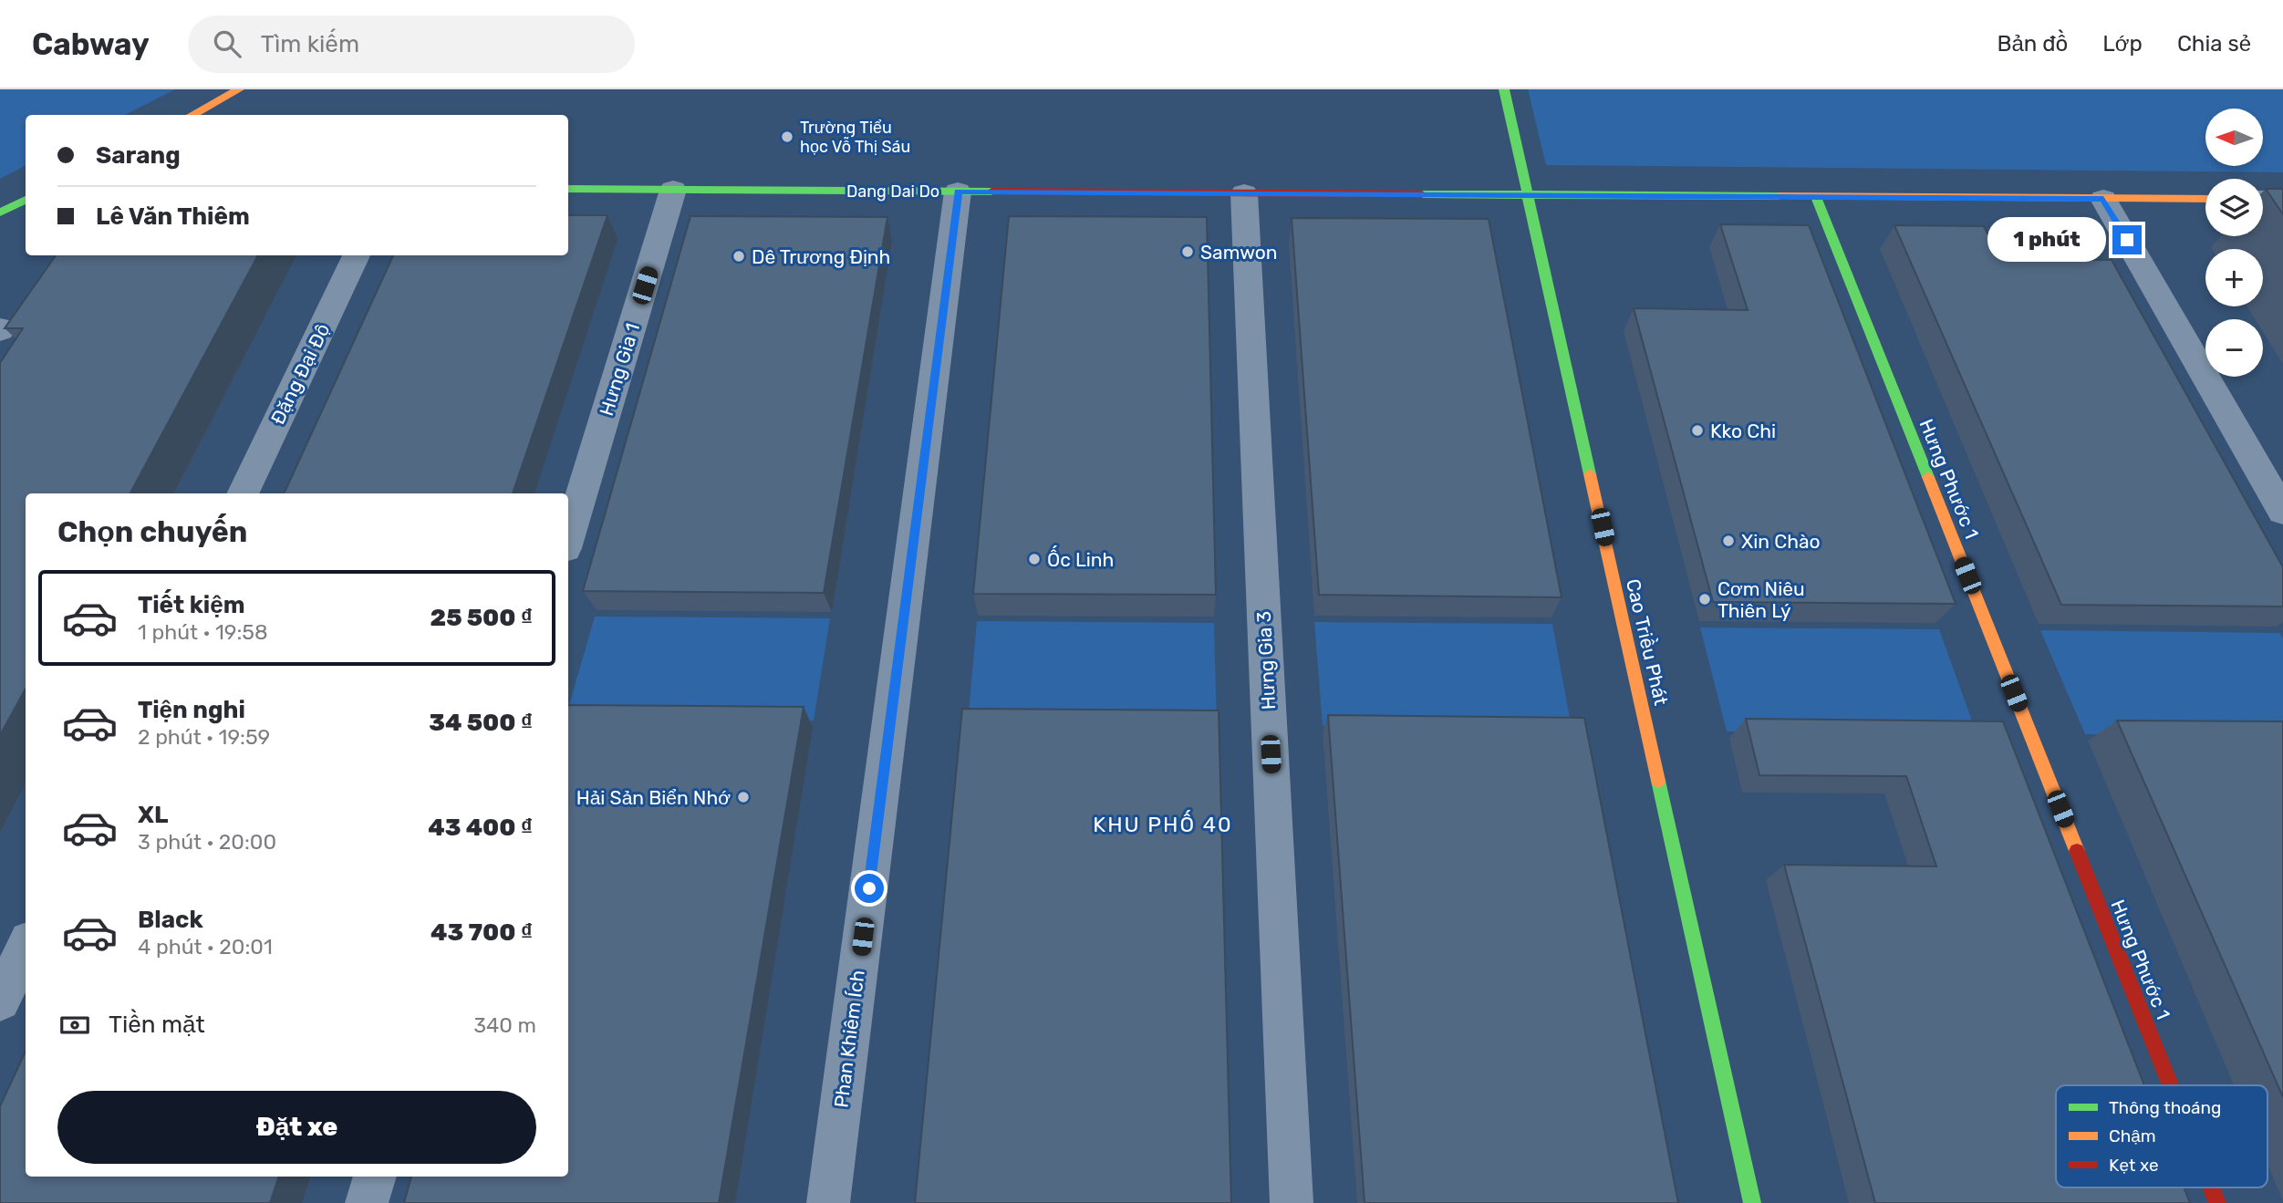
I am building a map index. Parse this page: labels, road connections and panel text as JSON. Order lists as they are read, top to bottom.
{
  "streets": {
    "street": [
      "Dang Dai Do",
      "Hưng Gia 1",
      "Đặng Đại Độ",
      "Hưng Phước 1",
      "Cao Triều Phát",
      "Hưng Gia 3",
      "Phan Khiêm Ích"
    ]
  },
  "crossings": [
    ["Dang Dai Do", "Hưng Gia 1"],
    ["Dang Dai Do", "Hưng Phước 1"],
    ["Dang Dai Do", "Cao Triều Phát"],
    ["Dang Dai Do", "Hưng Gia 3"],
    ["Dang Dai Do", "Phan Khiêm Ích"]
  ],
  "districts": ["KHU PHỐ 40"],
  "places": [
    "Trường Tiểu học Vỗ Thị Sáu",
    "Samwon",
    "Dê Trương Định",
    "Kko Chi",
    "Xin Chào",
    "Ốc Linh",
    "Cơm Niêu Thiên Lý",
    "Hải Sản Biển Nhớ"
  ],
  "legend": ["Thông thoáng", "Chậm", "Kẹt xe"],
  "north": "left",
  "page": {
    "header": "Cabway",
    "search": "Tìm kiếm",
    "nav": ["Bản đồ", "Lớp", "Chia sẻ"],
    "map_buttons": ["+", "−"],
    "banner": ["Sarang", "Lê Văn Thiêm"],
    "bubble": "1 phút",
    "heading": "Chọn chuyến",
    "list": [
      {
        "name": "Tiết kiệm",
        "note": "1 phút · 19:58",
        "value": "25 500 ₫"
      },
      {
        "name": "Tiện nghi",
        "note": "2 phút · 19:59",
        "value": "34 500 ₫"
      },
      {
        "name": "XL",
        "note": "3 phút · 20:00",
        "value": "43 400 ₫"
      },
      {
        "name": "Black",
        "note": "4 phút · 20:01",
        "value": "43 700 ₫"
      }
    ],
    "pay": ["Tiền mặt", "340 m"],
    "buttons": "Đặt xe"
  }
}
